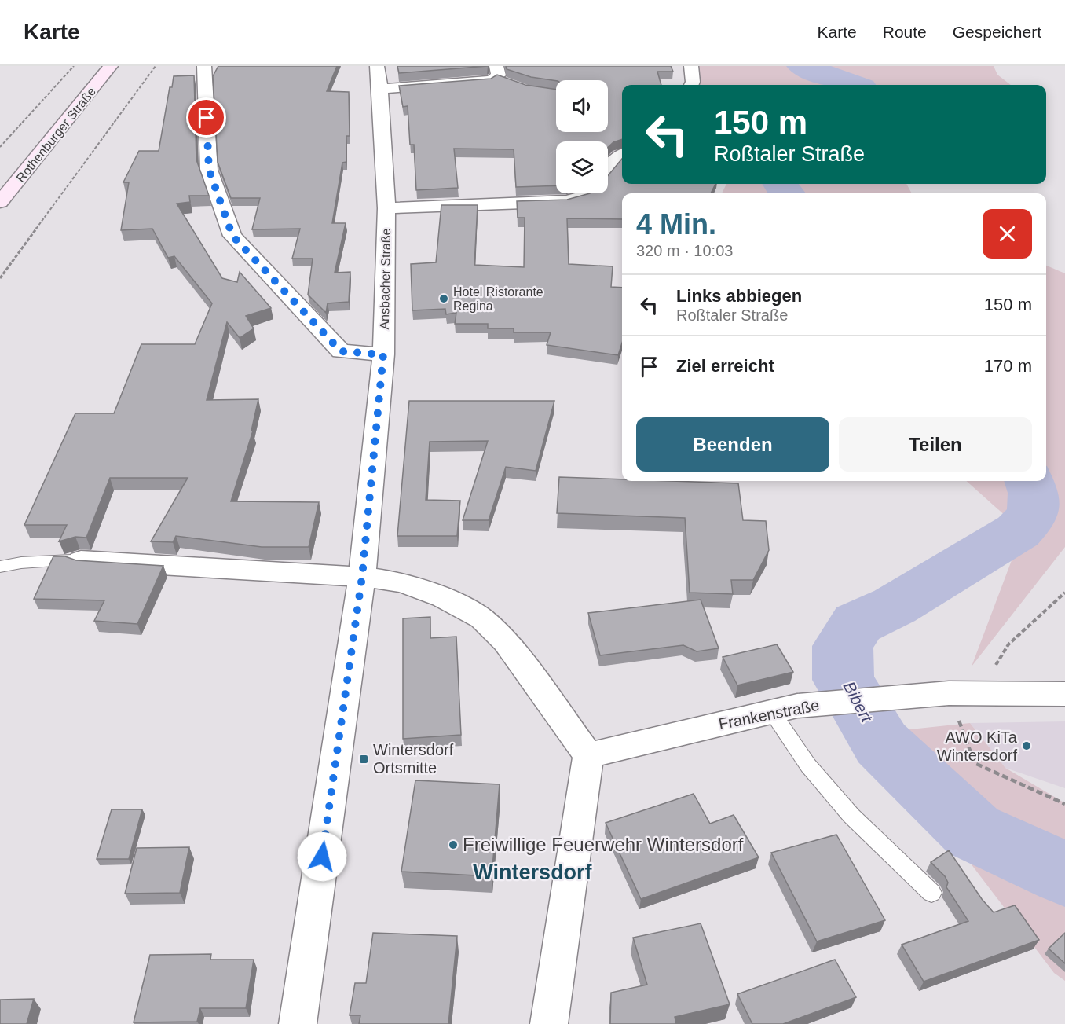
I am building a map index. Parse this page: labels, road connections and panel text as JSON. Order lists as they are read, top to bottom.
{
  "streets": {
    "main road": ["Rothenburger Straße"],
    "street": ["Ansbacher Straße", "Frankenstraße"]
  },
  "districts": ["Wintersdorf"],
  "water": ["Bibert"],
  "places": {
    "other": ["Hotel Ristorante Regina", "AWO KiTa Wintersdorf", "Freiwillige Feuerwehr Wintersdorf"],
    "transit": ["Wintersdorf Ortsmitte"]
  },
  "page": {
    "header": "Karte",
    "nav": ["Karte", "Route", "Gespeichert"],
    "turn": ["150 m", "Roßtaler Straße"],
    "heading": ["4 Min.", "320 m · 10:03"],
    "list": [
      {
        "name": "Links abbiegen",
        "note": "Roßtaler Straße",
        "value": "150 m"
      },
      {
        "name": "Ziel erreicht",
        "value": "170 m"
      }
    ],
    "buttons": ["Beenden", "Teilen"]
  }
}
